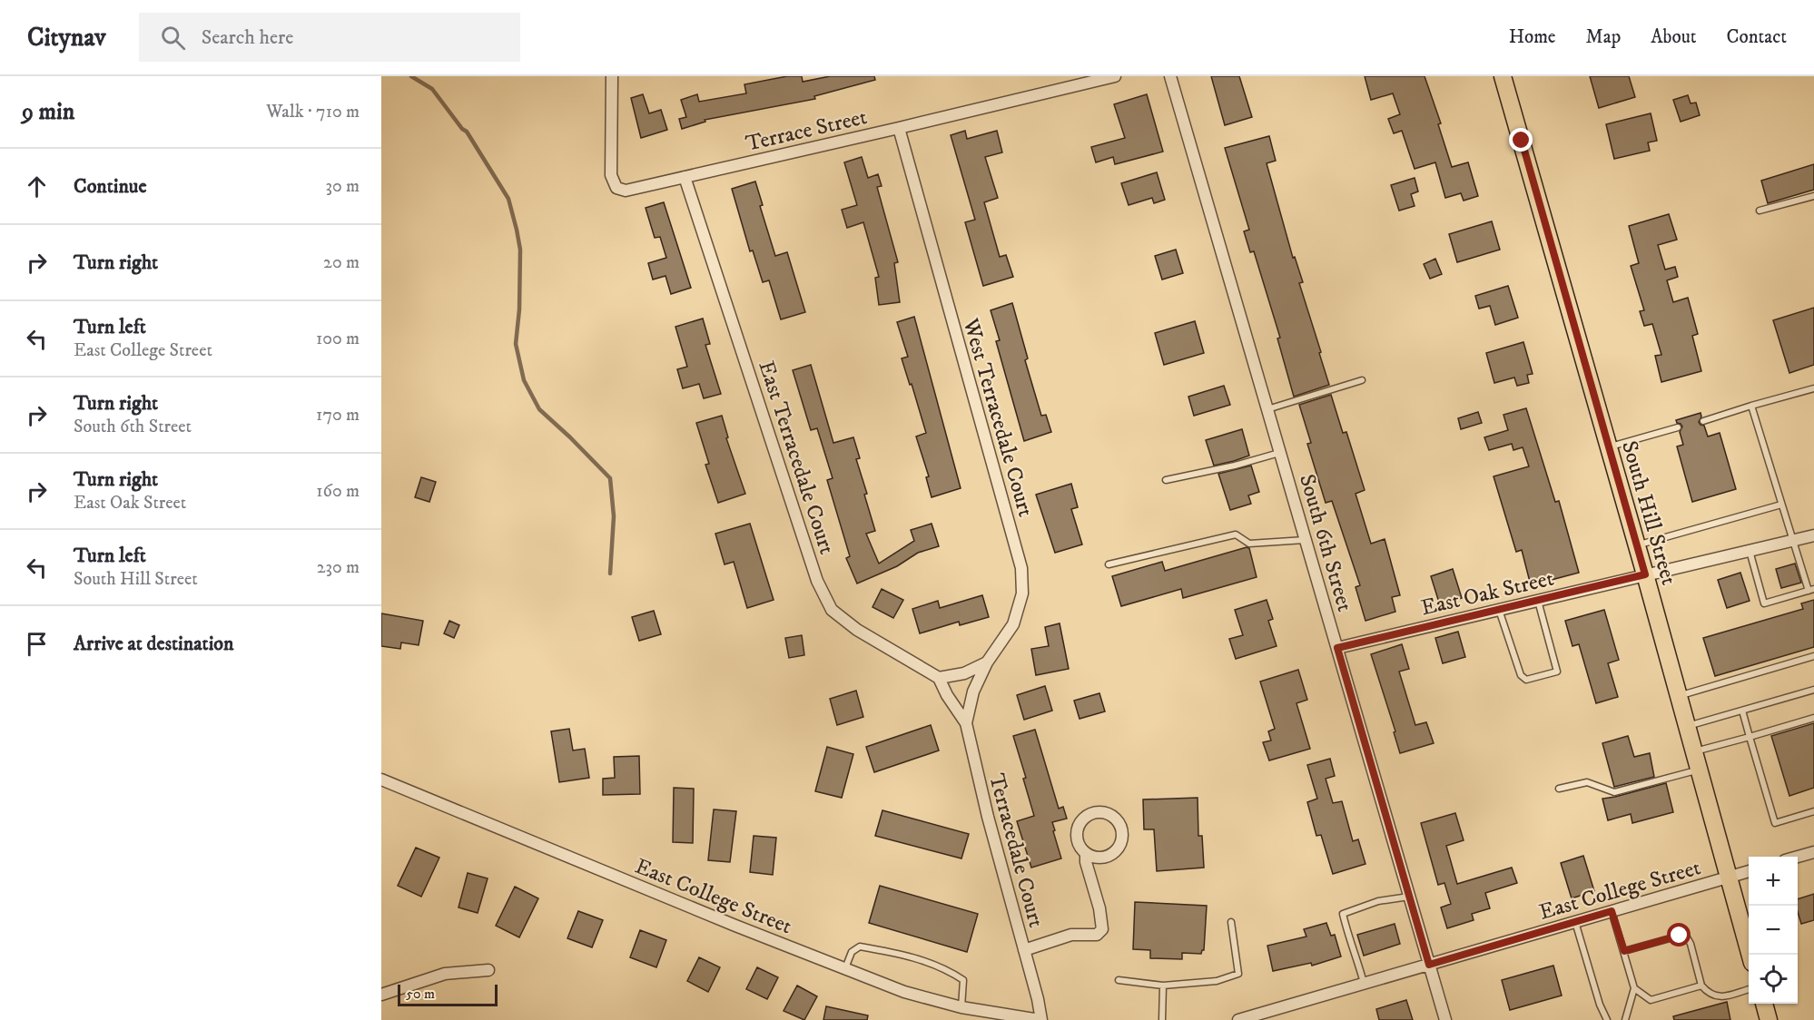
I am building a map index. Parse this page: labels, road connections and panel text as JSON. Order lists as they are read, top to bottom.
{
  "streets": {
    "main road": ["South Hill Street"],
    "street": [
      "Terrace Street",
      "West Terracedale Court",
      "East Terracedale Court",
      "South 6th Street",
      "East Oak Street",
      "Terracedale Court",
      "East College Street"
    ]
  },
  "crossings": [
    ["Terrace Street", "West Terracedale Court"],
    ["Terrace Street", "East Terracedale Court"],
    ["West Terracedale Court", "Terracedale Court"],
    ["East Terracedale Court", "Terracedale Court"],
    ["South Hill Street", "East Oak Street"],
    ["South Hill Street", "East College Street"],
    ["South 6th Street", "East Oak Street"],
    ["South 6th Street", "East College Street"],
    ["Terracedale Court", "East College Street"]
  ],
  "scale_bar": "50 m",
  "page": {
    "header": "Citynav",
    "search": "Search here",
    "nav": [
      "Home",
      "Map",
      "About",
      "Contact"
    ],
    "heading": ["9 min", "Walk · 710 m"],
    "list": [
      ["Continue", "30 m"],
      ["Turn right", "20 m"],
      ["Turn left", "East College Street", "100 m"],
      ["Turn right", "South 6th Street", "170 m"],
      ["Turn right", "East Oak Street", "160 m"],
      ["Turn left", "South Hill Street", "230 m"],
      "Arrive at destination"
    ],
    "map_buttons": ["+", "−"],
    "scale": "50 m"
  }
}
